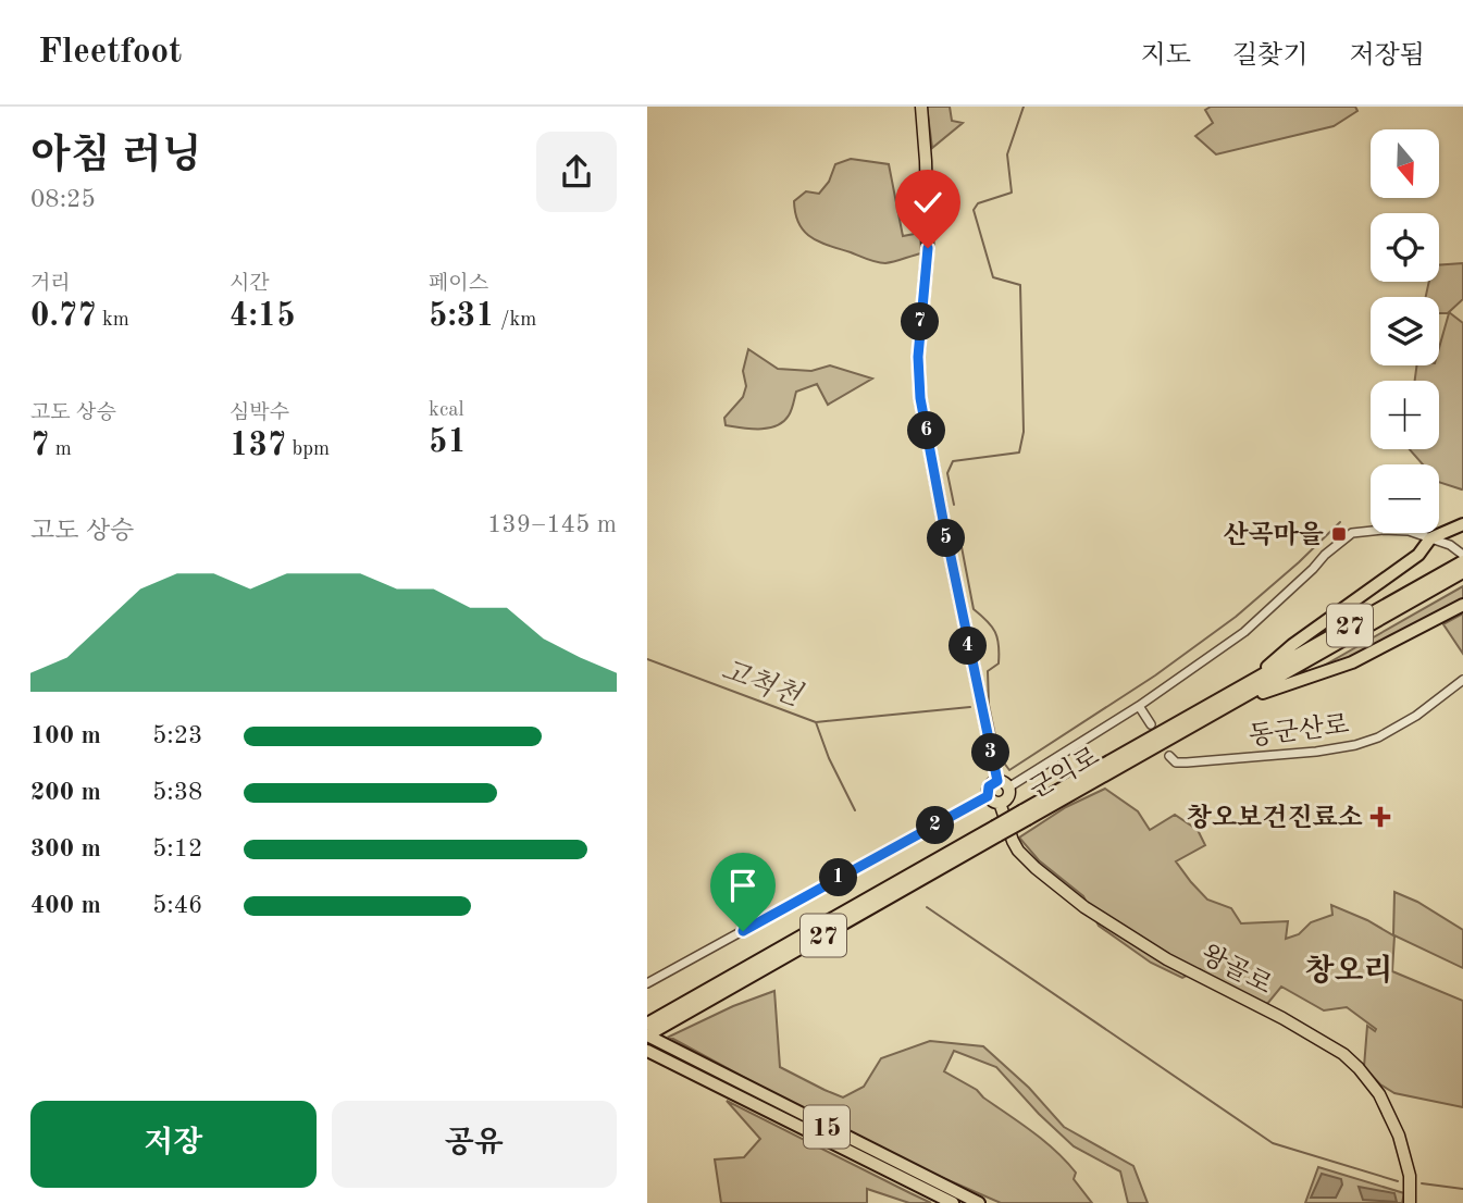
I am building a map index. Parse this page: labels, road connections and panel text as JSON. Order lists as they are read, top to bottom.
{
  "streets": {
    "highway": ["27", "군익로", "15"],
    "main road": ["왕골로"],
    "street": ["동군산로"]
  },
  "crossings": [
    ["군익로", "15"]
  ],
  "districts": ["창오리"],
  "water": ["고척천"],
  "places": {
    "transit": ["산곡마을"],
    "health": ["창오보건진료소"]
  },
  "north": "bottom",
  "page": {
    "header": "Fleetfoot",
    "nav": ["지도", "길찾기", "저장됨"],
    "heading": ["아침 러닝", "08:25"],
    "map_buttons": ["+", "−"],
    "stats": [
      ["거리", "0.77 km"],
      ["시간", "4:15"],
      ["페이스", "5:31 /km"],
      ["고도 상승", "7 m"],
      ["심박수", "137 bpm"],
      ["kcal", "51"]
    ],
    "pins": [
      "7",
      "6",
      "5",
      "4",
      "3",
      "2",
      "1"
    ],
    "chart": ["고도 상승", "139–145 m"],
    "list": [
      {
        "name": "100 m",
        "note": "5:23"
      },
      {
        "name": "200 m",
        "note": "5:38"
      },
      {
        "name": "300 m",
        "note": "5:12"
      },
      {
        "name": "400 m",
        "note": "5:46"
      }
    ],
    "buttons": ["저장", "공유"]
  }
}
